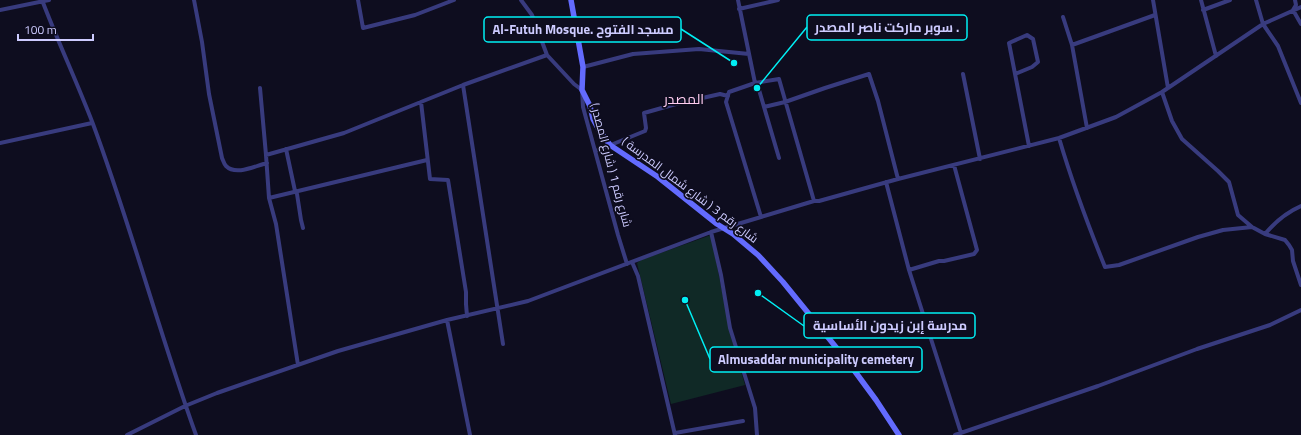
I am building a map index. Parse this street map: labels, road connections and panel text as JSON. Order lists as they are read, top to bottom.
{
  "streets": {
    "street": ["شارع رقم 1 ( شارع المصدر )", "شارع رقم 3 ( شارع شمال المدرسة )"]
  },
  "crossings": [
    ["شارع رقم 1 ( شارع المصدر )", "شارع رقم 3 ( شارع شمال المدرسة )"]
  ],
  "districts": ["المصدر"],
  "places": [
    "Al-Futuh Mosque. مسجد الفتوح",
    "سوبر ماركت ناصر المصدر .",
    "مدرسة إبن زيدون الأساسية",
    "Almusaddar municipality cemetery"
  ],
  "scale_bar": "100 m"
}
